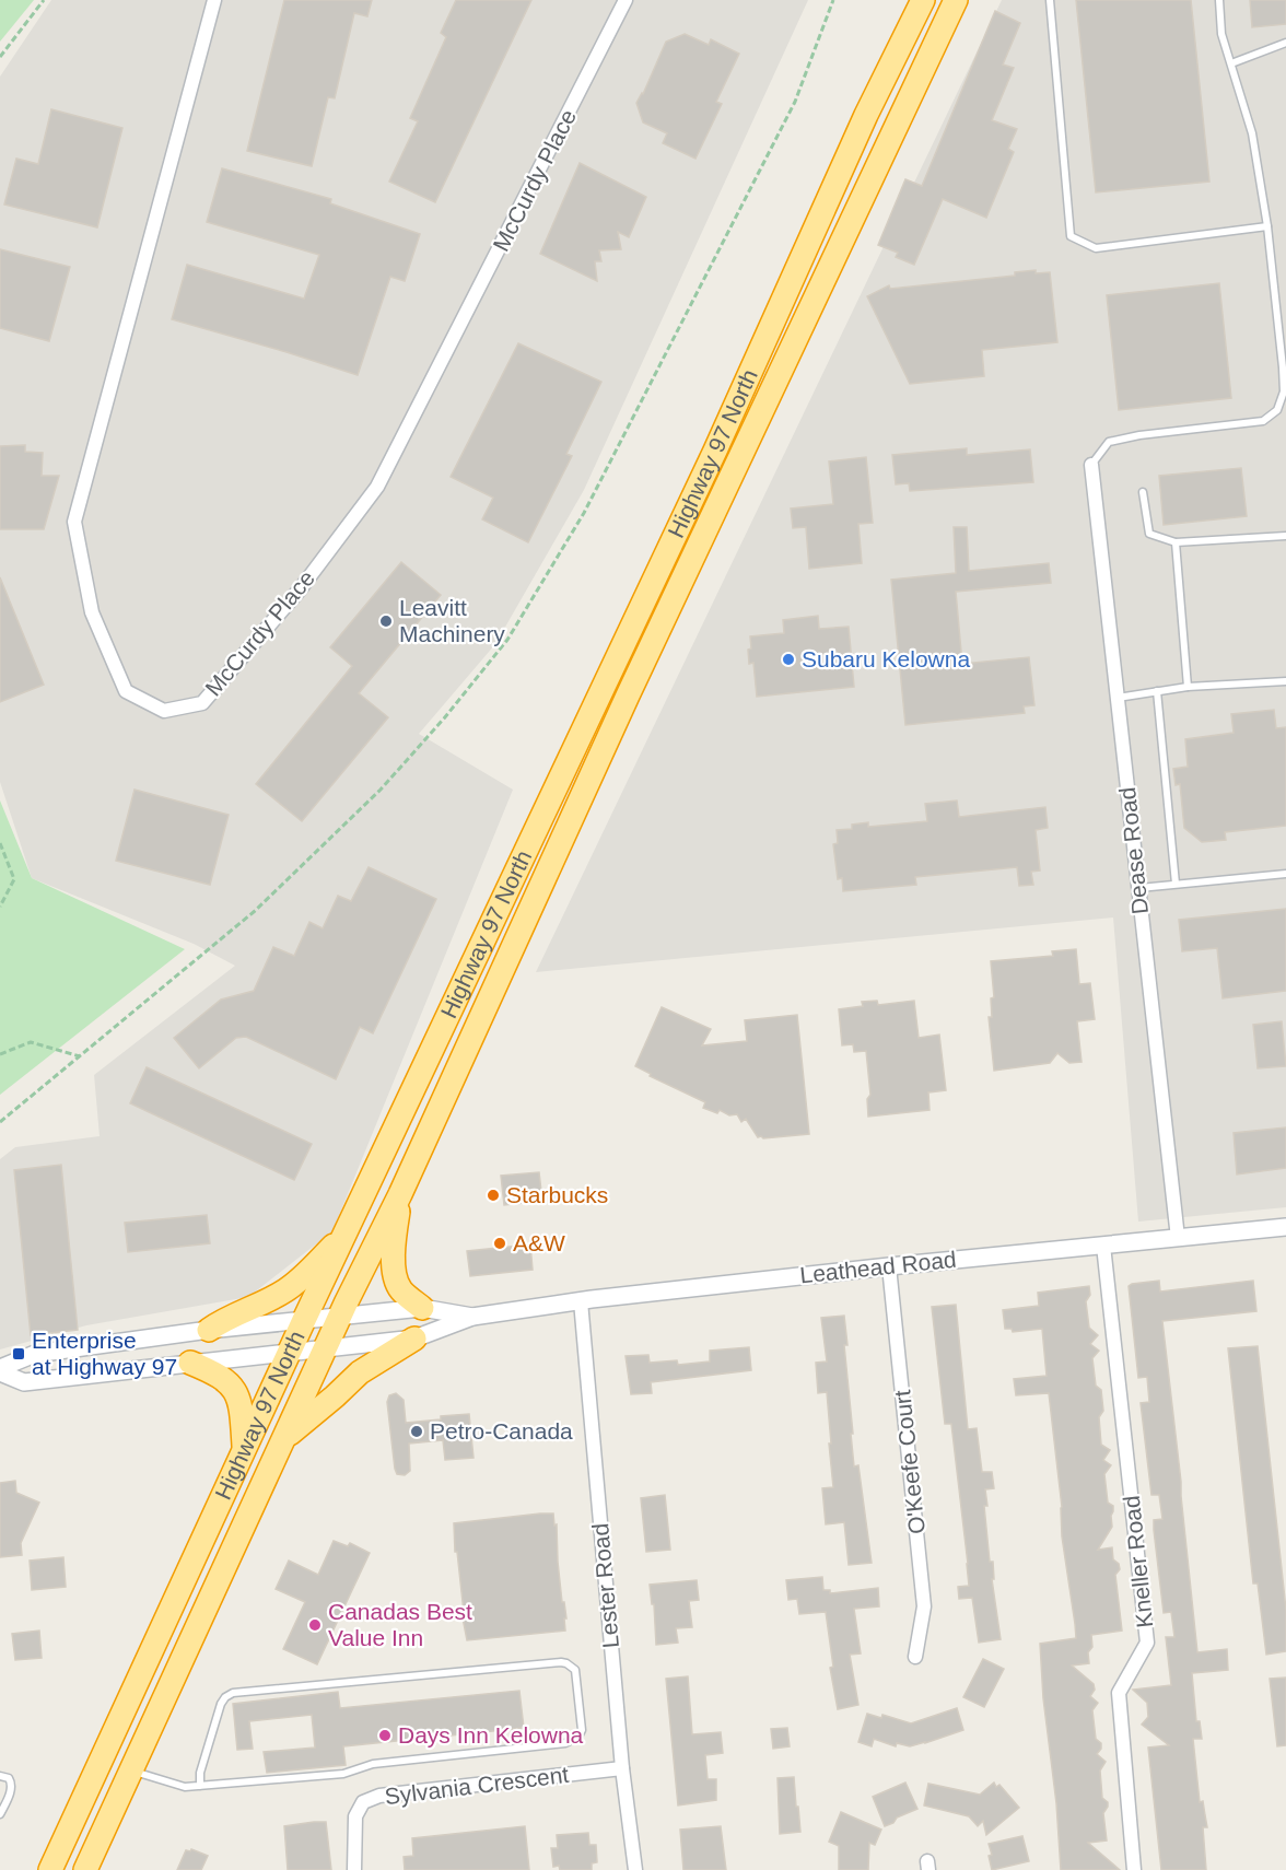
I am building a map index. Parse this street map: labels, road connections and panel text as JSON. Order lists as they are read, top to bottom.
{
  "streets": {
    "highway": ["Highway 97 North"],
    "street": [
      "McCurdy Place",
      "Dease Road",
      "Leathead Road",
      "O'Keefe Court",
      "Kneller Road",
      "Lester Road",
      "Sylvania Crescent"
    ]
  },
  "crossings": [
    ["Highway 97 North", "Leathead Road"],
    ["Dease Road", "Leathead Road"],
    ["Leathead Road", "O'Keefe Court"],
    ["Leathead Road", "Kneller Road"],
    ["Leathead Road", "Lester Road"],
    ["Lester Road", "Sylvania Crescent"]
  ],
  "places": {
    "other": [
      "Leavitt Machinery",
      "Subaru Kelowna",
      "Starbucks",
      "A&W",
      "Petro-Canada",
      "Canadas Best Value Inn",
      "Days Inn Kelowna"
    ],
    "transit": ["Enterprise at Highway 97"]
  }
}
